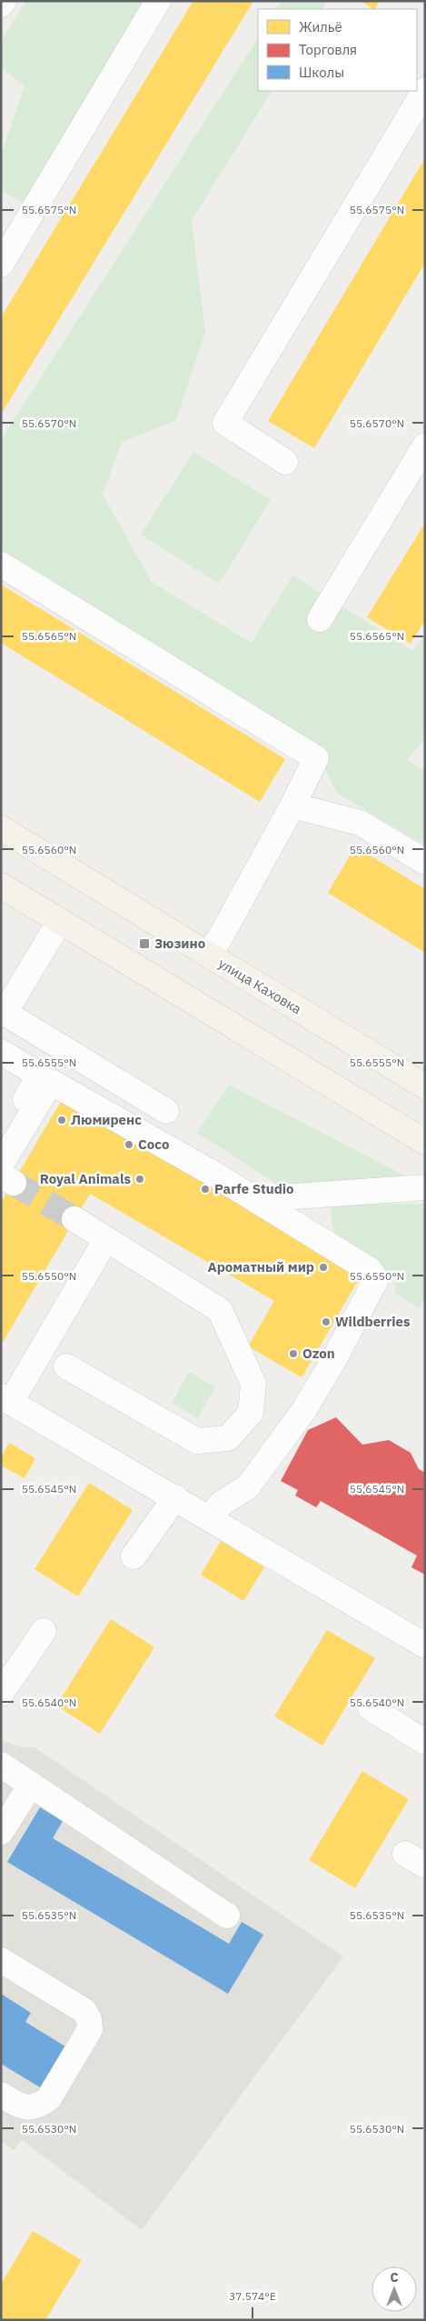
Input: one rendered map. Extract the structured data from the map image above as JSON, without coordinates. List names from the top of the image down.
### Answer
{
  "streets": {
    "main road": ["улица Каховка"]
  },
  "places": {
    "transit": ["Зюзино"],
    "other": [
      "Люмиренс",
      "Coco",
      "Royal Animals",
      "Parfe Studio",
      "Ароматный мир",
      "Wildberries",
      "Ozon"
    ]
  },
  "legend": ["Жильё", "Торговля", "Школы"],
  "north": "top",
  "coordinates": [
    "55.6575°N",
    "55.6570°N",
    "55.6565°N",
    "55.6560°N",
    "55.6555°N",
    "55.6550°N",
    "55.6545°N",
    "55.6540°N",
    "55.6535°N",
    "55.6530°N",
    "37.574°E"
  ]
}
